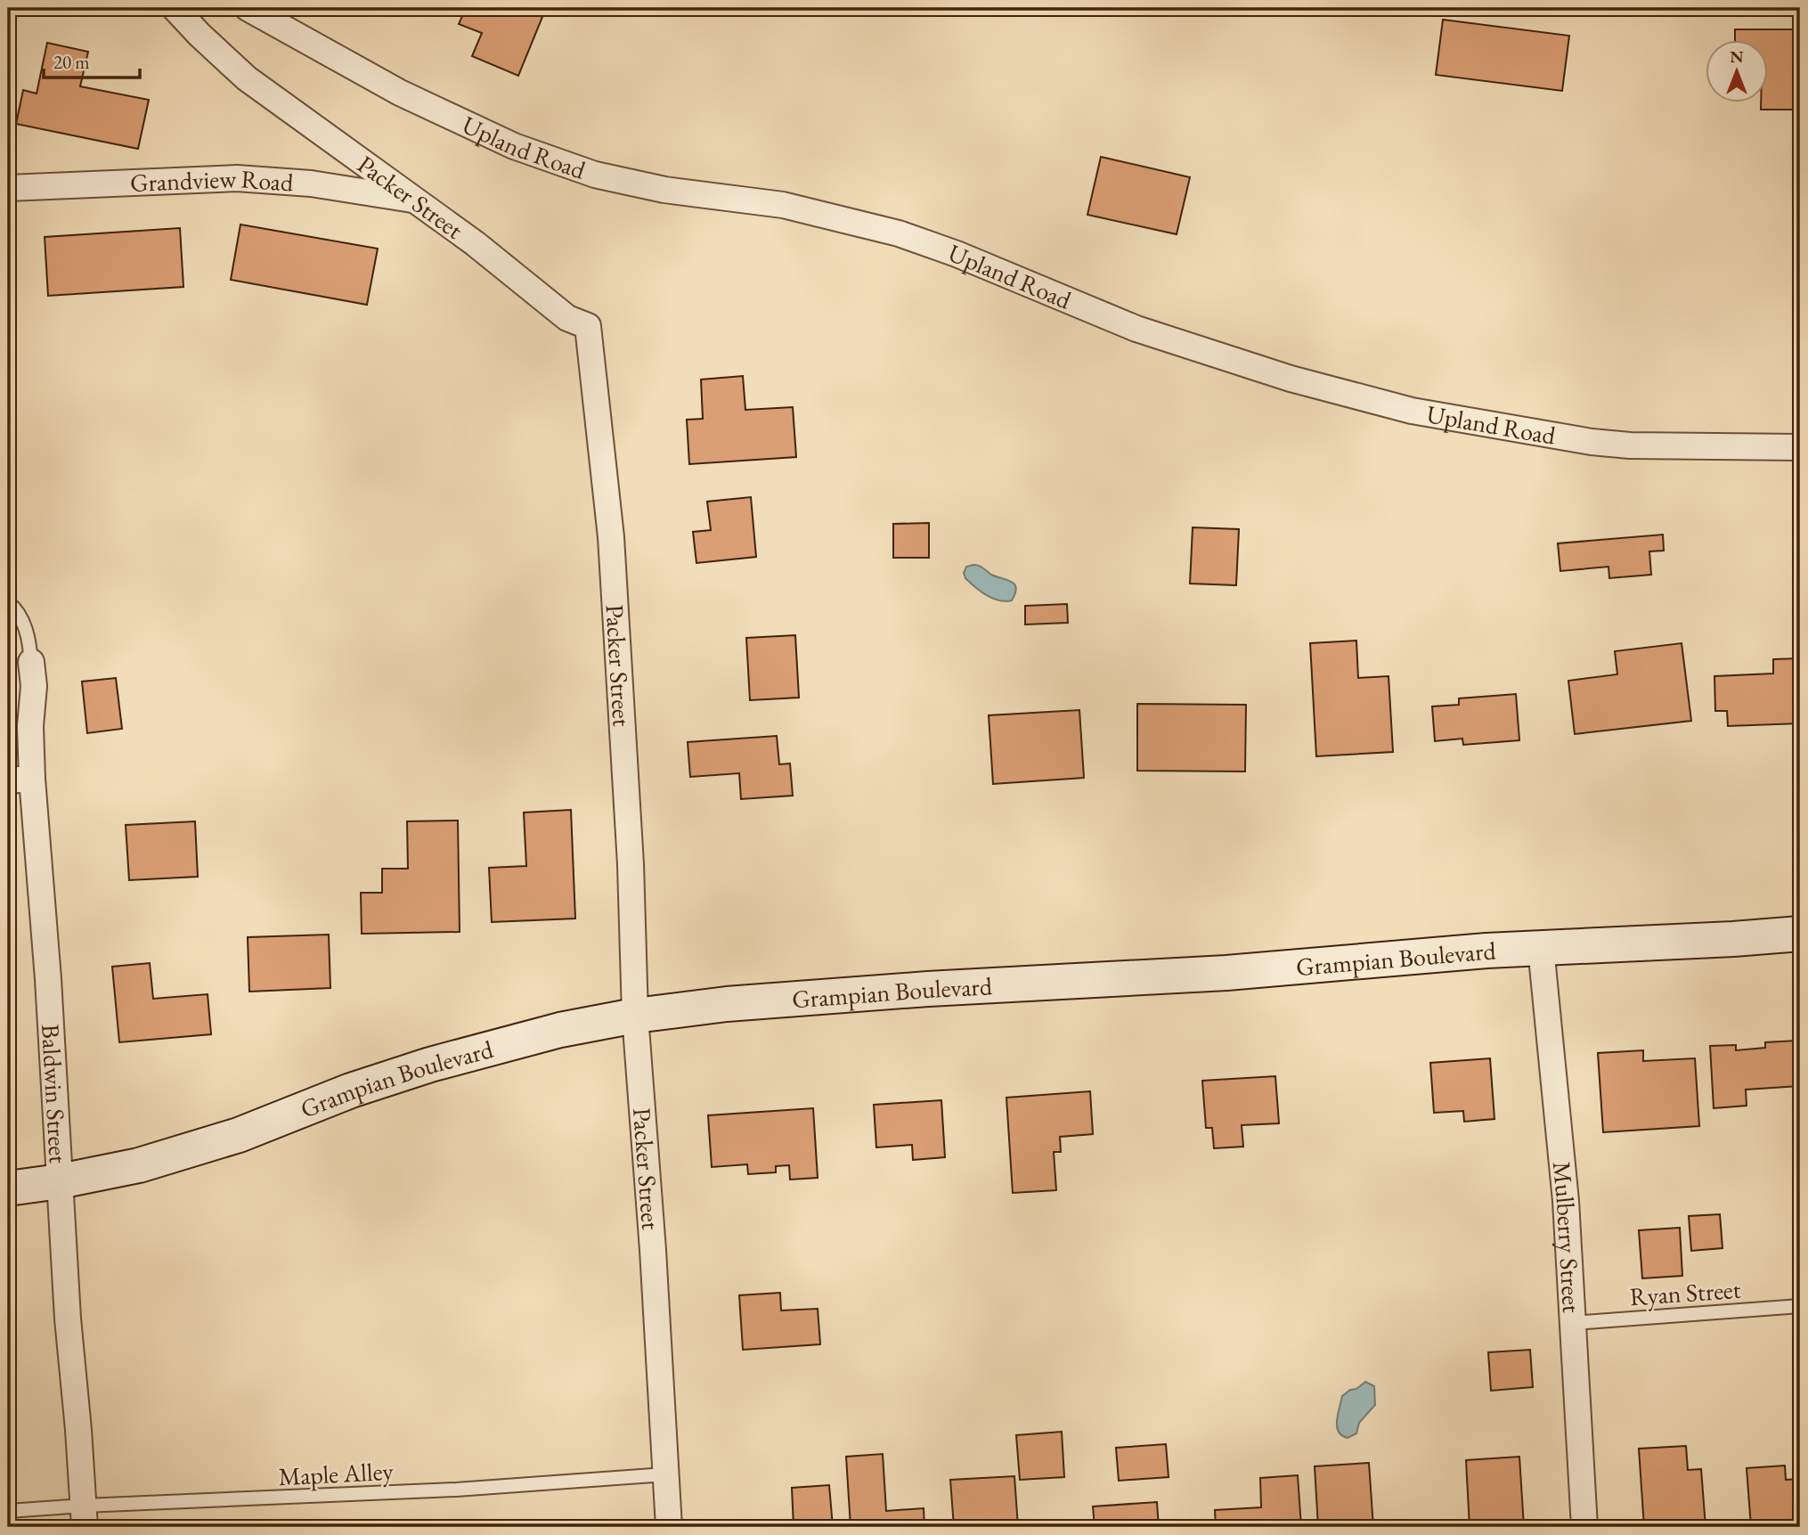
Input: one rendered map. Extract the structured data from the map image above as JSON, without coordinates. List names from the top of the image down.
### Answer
{
  "streets": {
    "street": [
      "Upland Road",
      "Grandview Road",
      "Packer Street",
      "Grampian Boulevard",
      "Baldwin Street",
      "Mulberry Street"
    ],
    "lane": ["Ryan Street", "Maple Alley"]
  },
  "crossings": [
    ["Grandview Road", "Packer Street"],
    ["Packer Street", "Grampian Boulevard"],
    ["Packer Street", "Maple Alley"],
    ["Grampian Boulevard", "Baldwin Street"],
    ["Grampian Boulevard", "Mulberry Street"],
    ["Baldwin Street", "Maple Alley"],
    ["Mulberry Street", "Ryan Street"]
  ],
  "scale_bar": "20 m",
  "north": "top"
}
